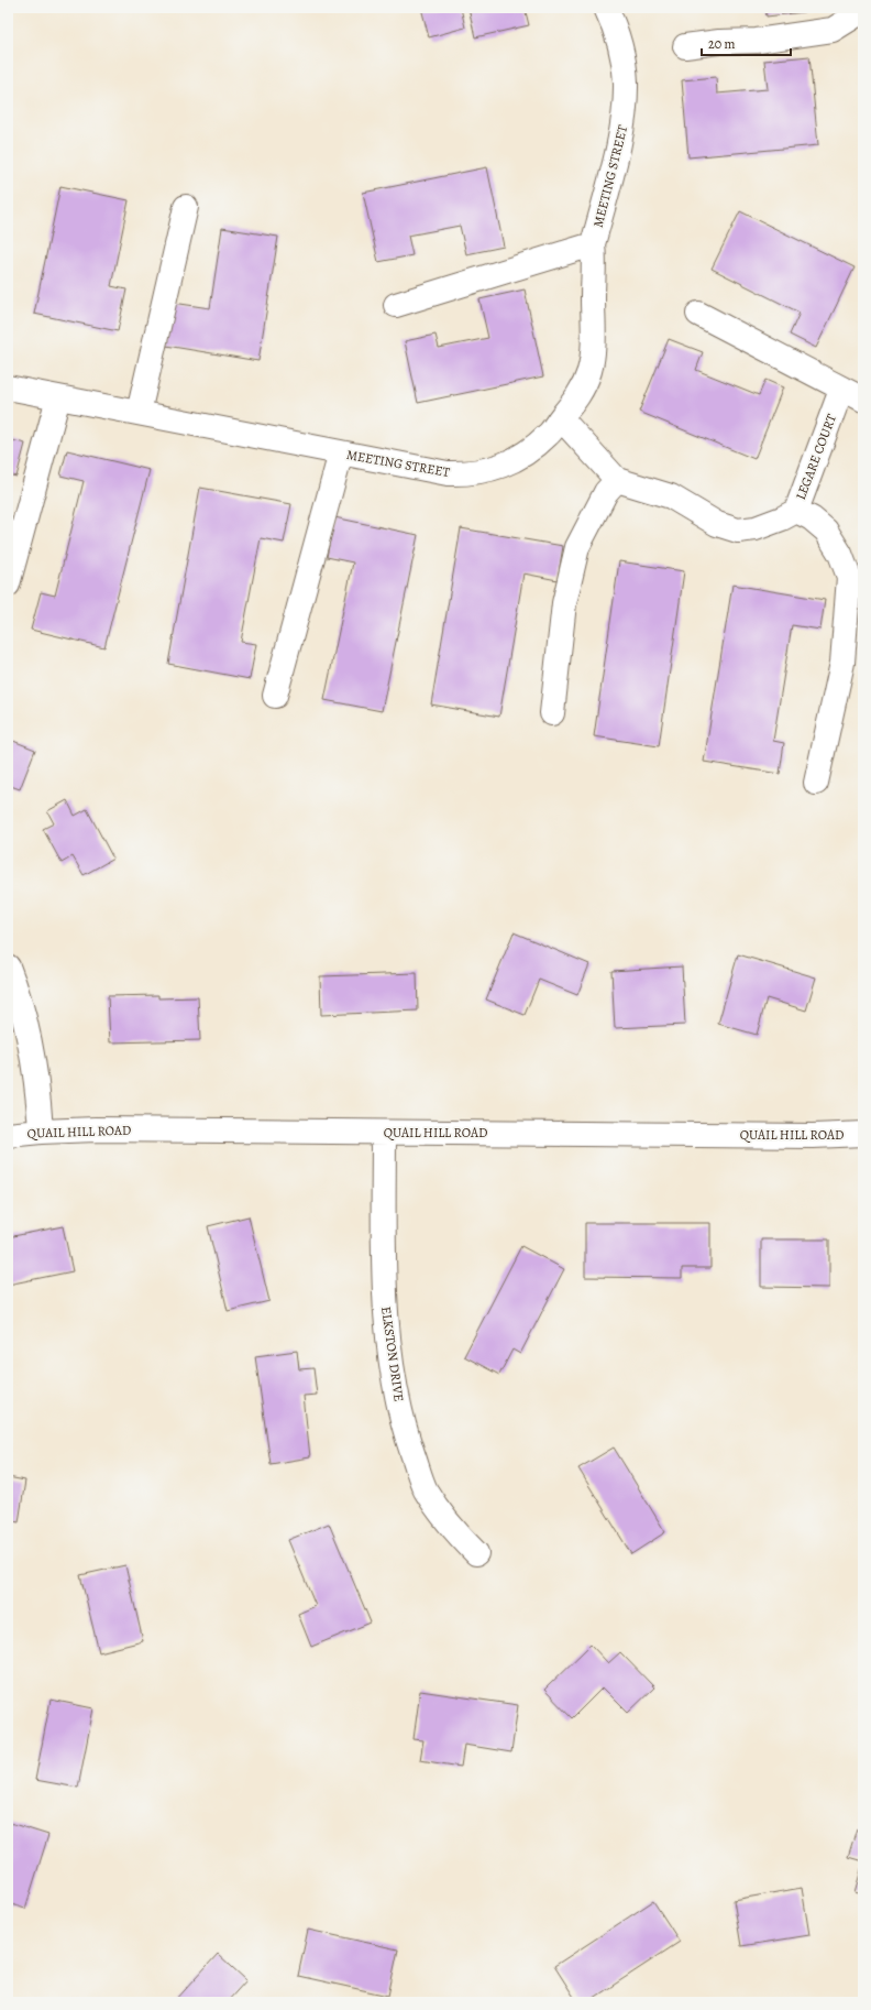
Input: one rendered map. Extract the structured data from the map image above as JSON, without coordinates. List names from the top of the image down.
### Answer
{
  "streets": {
    "street": [
      "MEETING STREET",
      "LEGARE COURT",
      "QUAIL HILL ROAD",
      "ELKSTON DRIVE"
    ]
  },
  "crossings": [
    ["QUAIL HILL ROAD", "ELKSTON DRIVE"]
  ],
  "scale_bar": "20 m"
}
